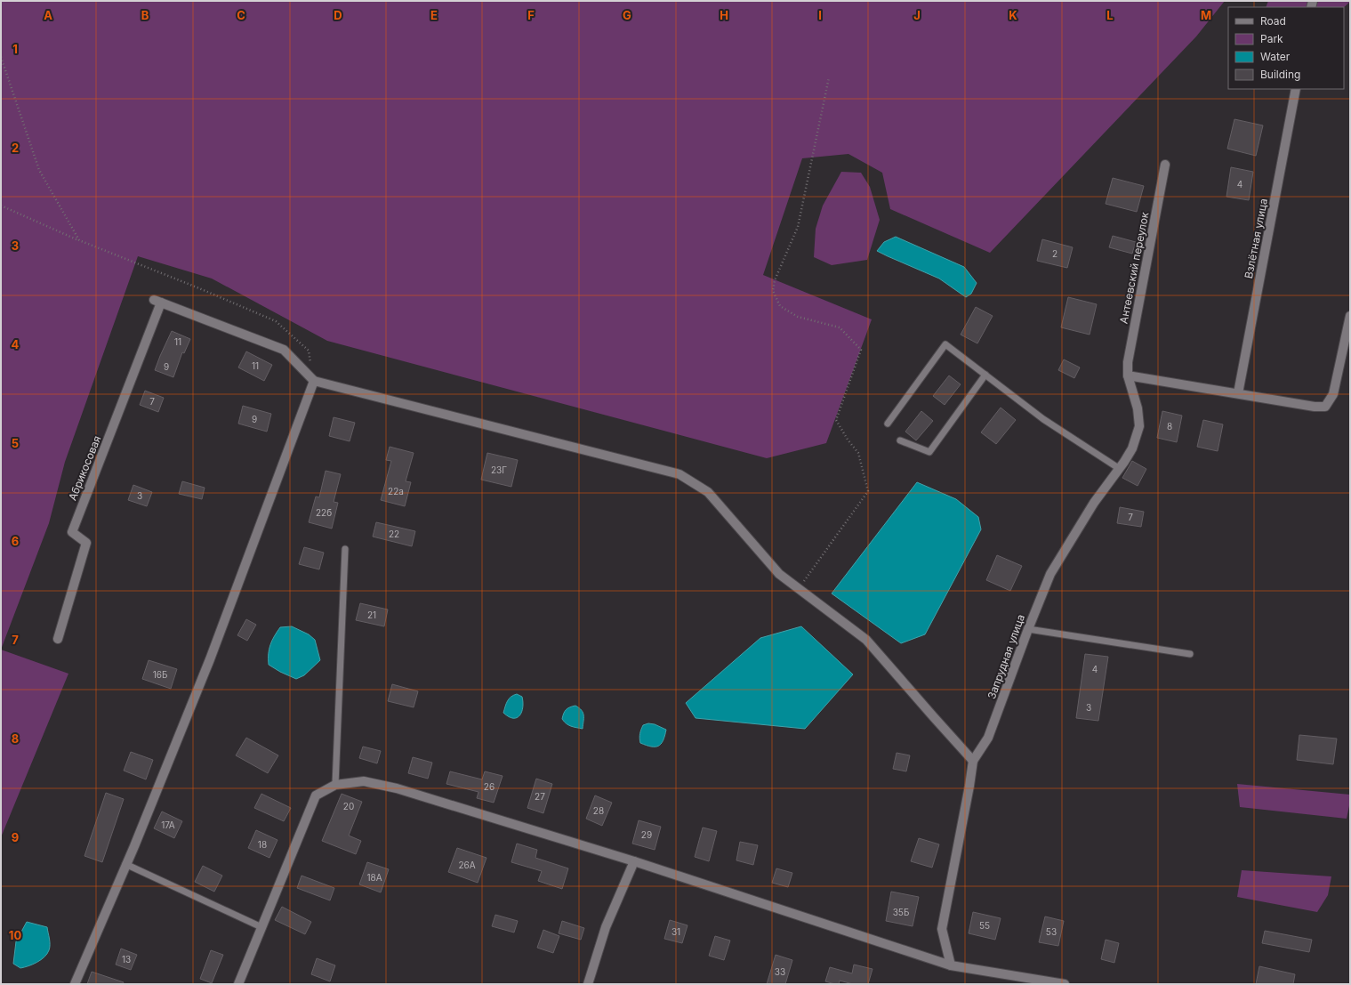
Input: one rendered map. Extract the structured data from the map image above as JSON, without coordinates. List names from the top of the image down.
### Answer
{
  "streets": {
    "street": [
      "Взлётная улица",
      "Антеевский переулок",
      "Абрикосовая",
      "Запрудная улица"
    ]
  },
  "crossings": [
    ["Антеевский переулок", "Запрудная улица"]
  ],
  "house_numbers": [
    "4",
    "2",
    "11",
    "11",
    "9",
    "7",
    "9",
    "8",
    "23Г",
    "22а",
    "3",
    "22б",
    "7",
    "22",
    "21",
    "4",
    "16Б",
    "3",
    "26",
    "27",
    "20",
    "28",
    "17А",
    "29",
    "18",
    "26А",
    "18А",
    "35Б",
    "55",
    "31",
    "53",
    "13",
    "33"
  ],
  "legend": [
    "Road",
    "Park",
    "Water",
    "Building"
  ],
  "grid": {
    "columns": [
      "A",
      "B",
      "C",
      "D",
      "E",
      "F",
      "G",
      "H",
      "I",
      "J",
      "K",
      "L",
      "M"
    ],
    "rows": [
      "1",
      "2",
      "3",
      "4",
      "5",
      "6",
      "7",
      "8",
      "9",
      "10"
    ]
  }
}
